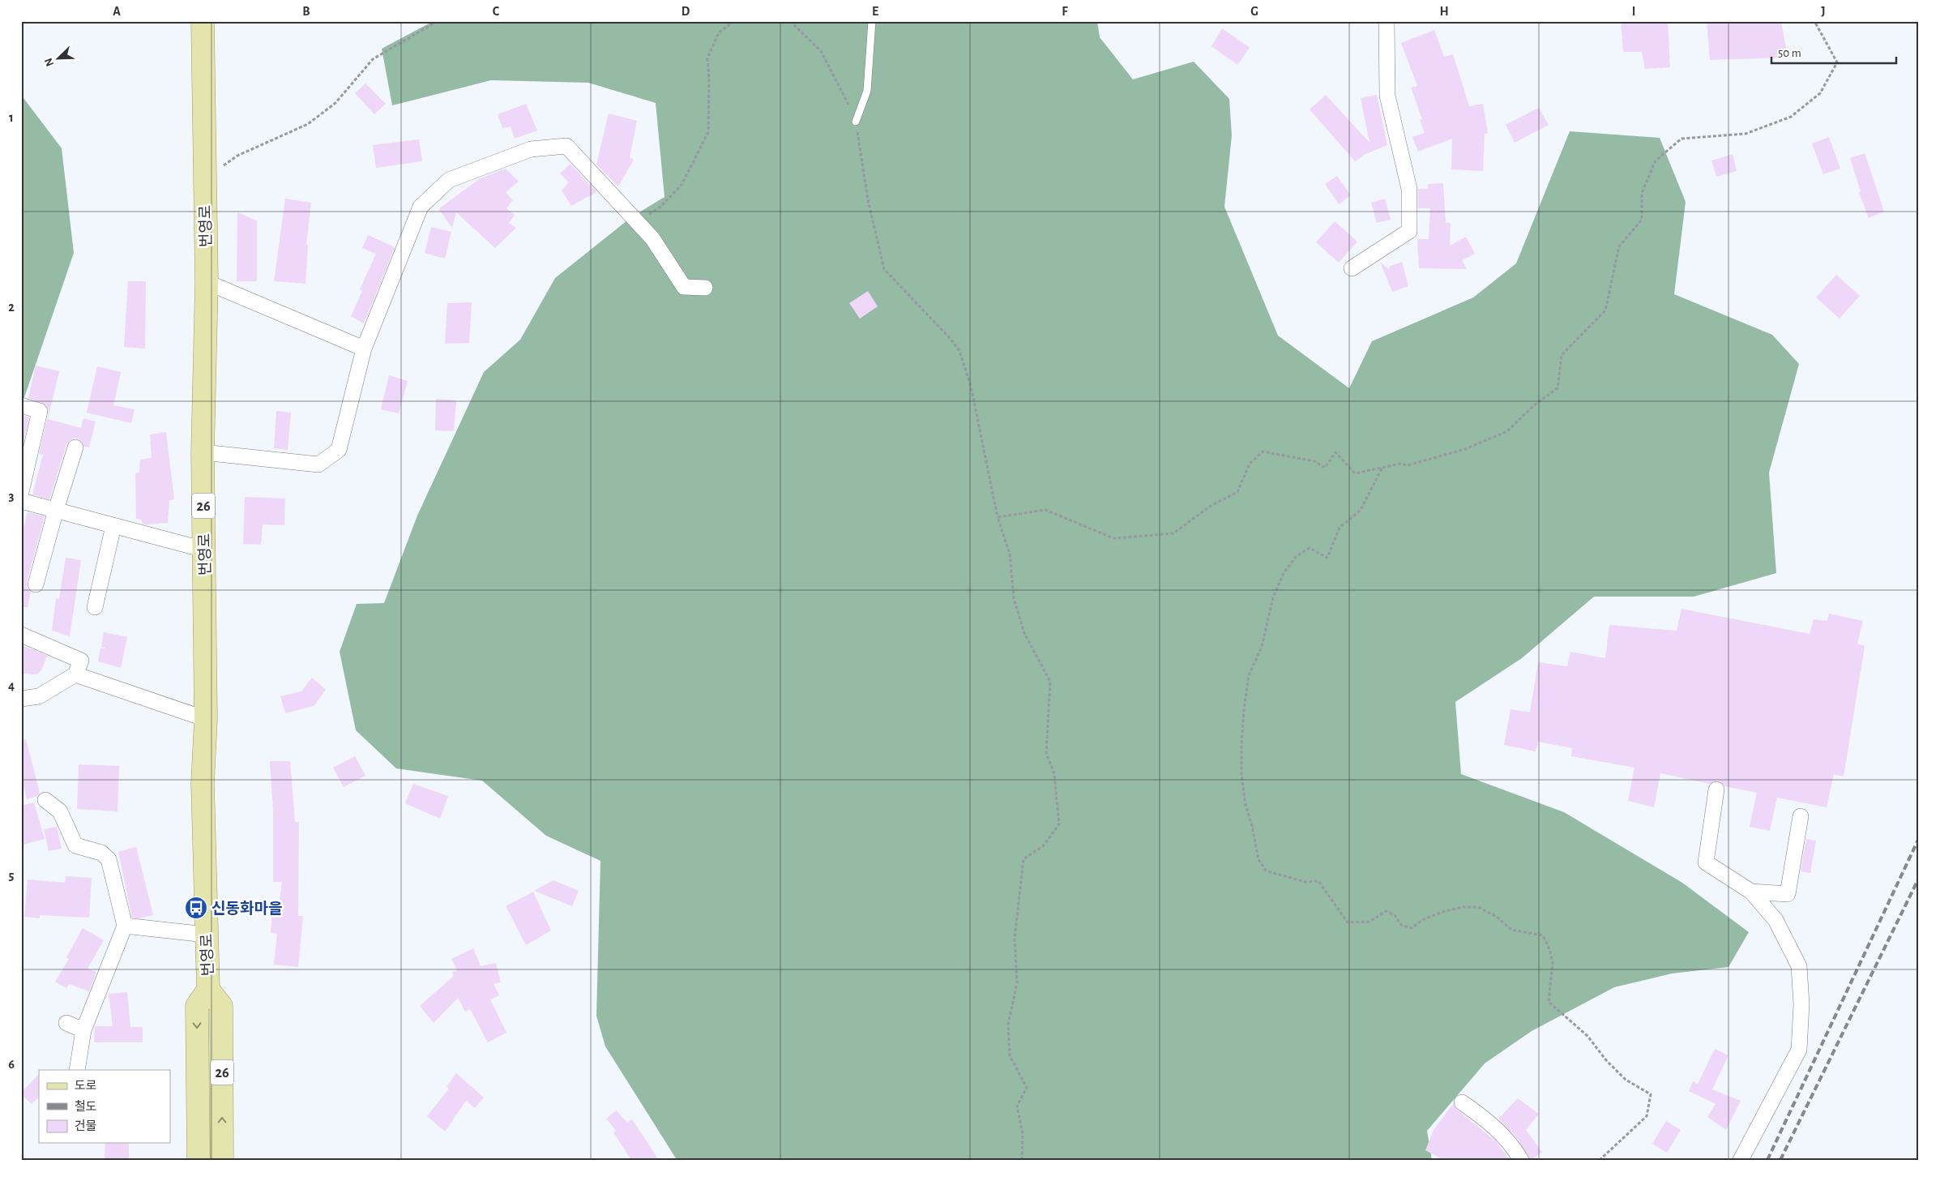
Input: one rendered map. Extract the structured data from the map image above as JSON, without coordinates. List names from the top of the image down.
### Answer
{
  "streets": {
    "main road": ["번영로", "26"]
  },
  "places": {
    "bus stop": ["신동화마을"]
  },
  "legend": ["도로", "철도", "건물"],
  "scale_bar": "50 m",
  "north": "bottom left",
  "grid": {
    "columns": [
      "A",
      "B",
      "C",
      "D",
      "E",
      "F",
      "G",
      "H",
      "I",
      "J"
    ],
    "rows": [
      "1",
      "2",
      "3",
      "4",
      "5",
      "6"
    ]
  }
}
